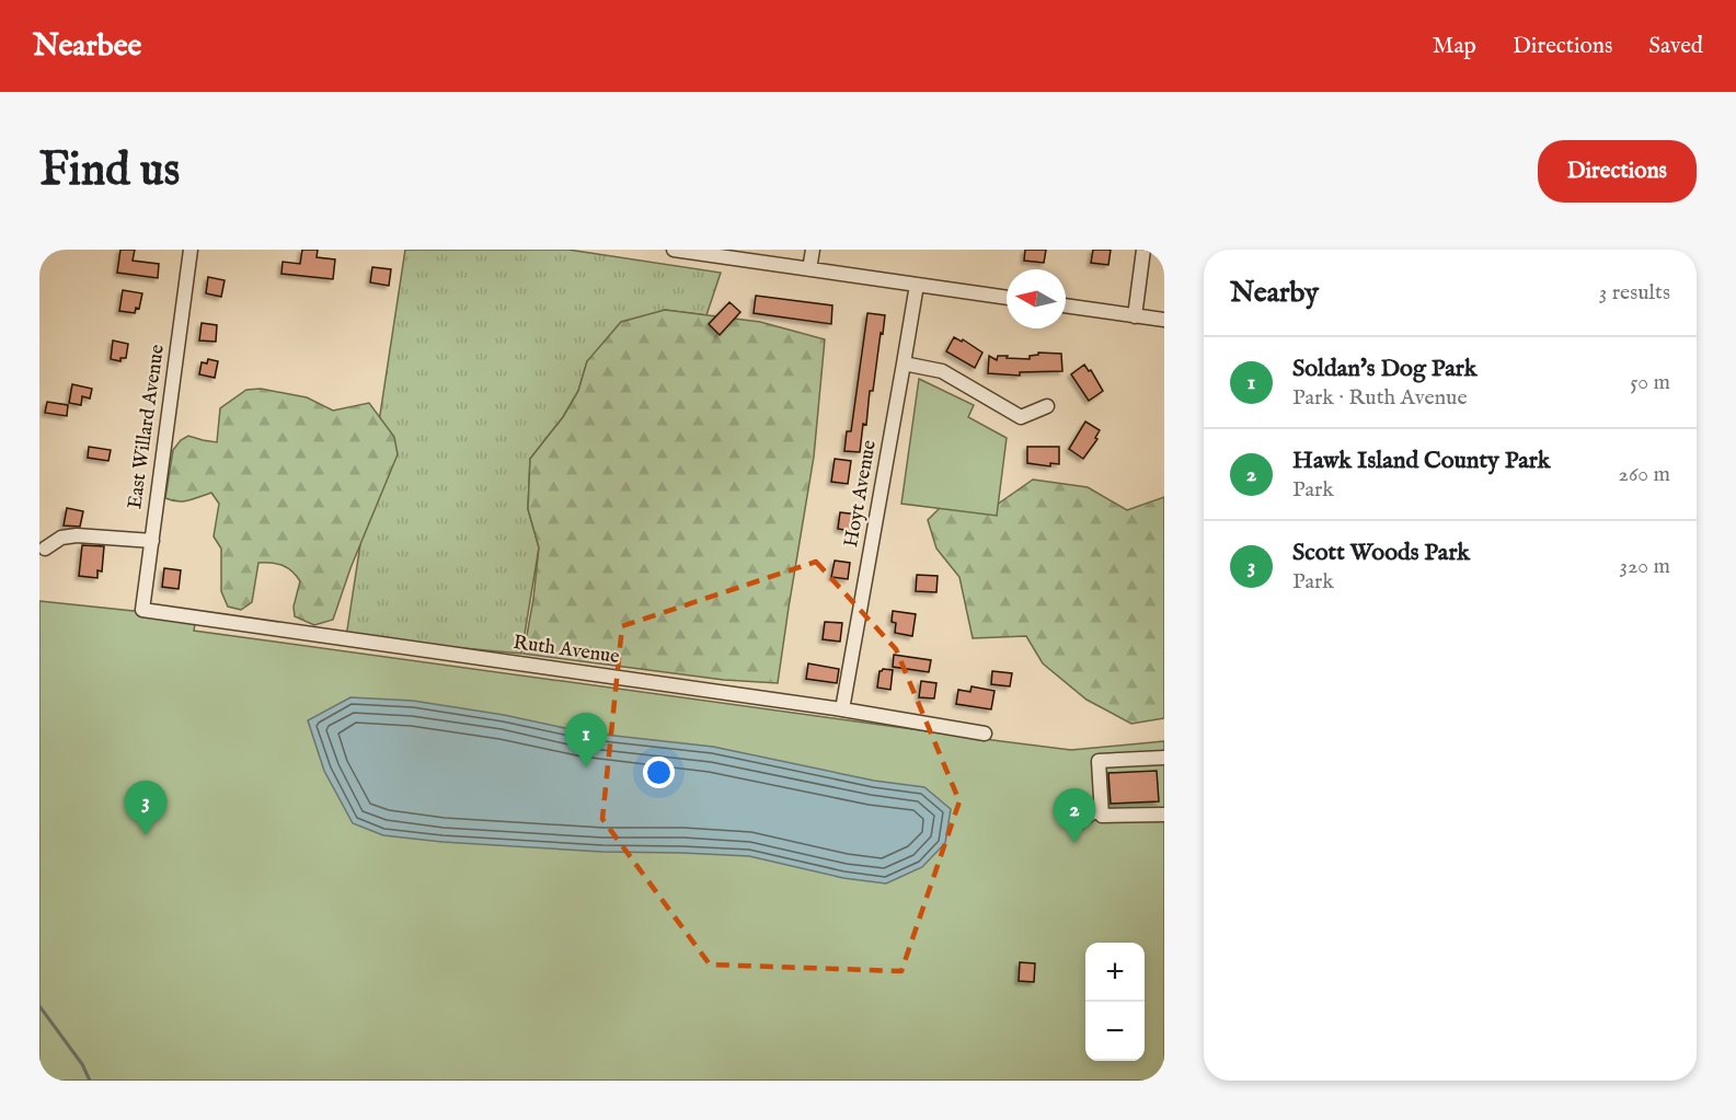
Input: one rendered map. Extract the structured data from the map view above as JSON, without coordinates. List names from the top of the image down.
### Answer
{
  "streets": {
    "street": ["East Willard Avenue", "Hoyt Avenue", "Ruth Avenue"]
  },
  "crossings": [
    ["East Willard Avenue", "Ruth Avenue"],
    ["Hoyt Avenue", "Ruth Avenue"]
  ],
  "north": "left",
  "page": {
    "header": "Nearbee",
    "nav": ["Map", "Directions", "Saved"],
    "buttons": "Directions",
    "title": "Find us",
    "heading": ["Nearby", "3 results"],
    "list": [
      {
        "mark": "1",
        "name": "Soldan's Dog Park",
        "note": "Park · Ruth Avenue",
        "value": "50 m"
      },
      {
        "mark": "2",
        "name": "Hawk Island County Park",
        "note": "Park",
        "value": "260 m"
      },
      {
        "mark": "3",
        "name": "Scott Woods Park",
        "note": "Park",
        "value": "320 m"
      }
    ],
    "pins": ["1", "3", "2"],
    "map_buttons": ["+", "−"]
  }
}
